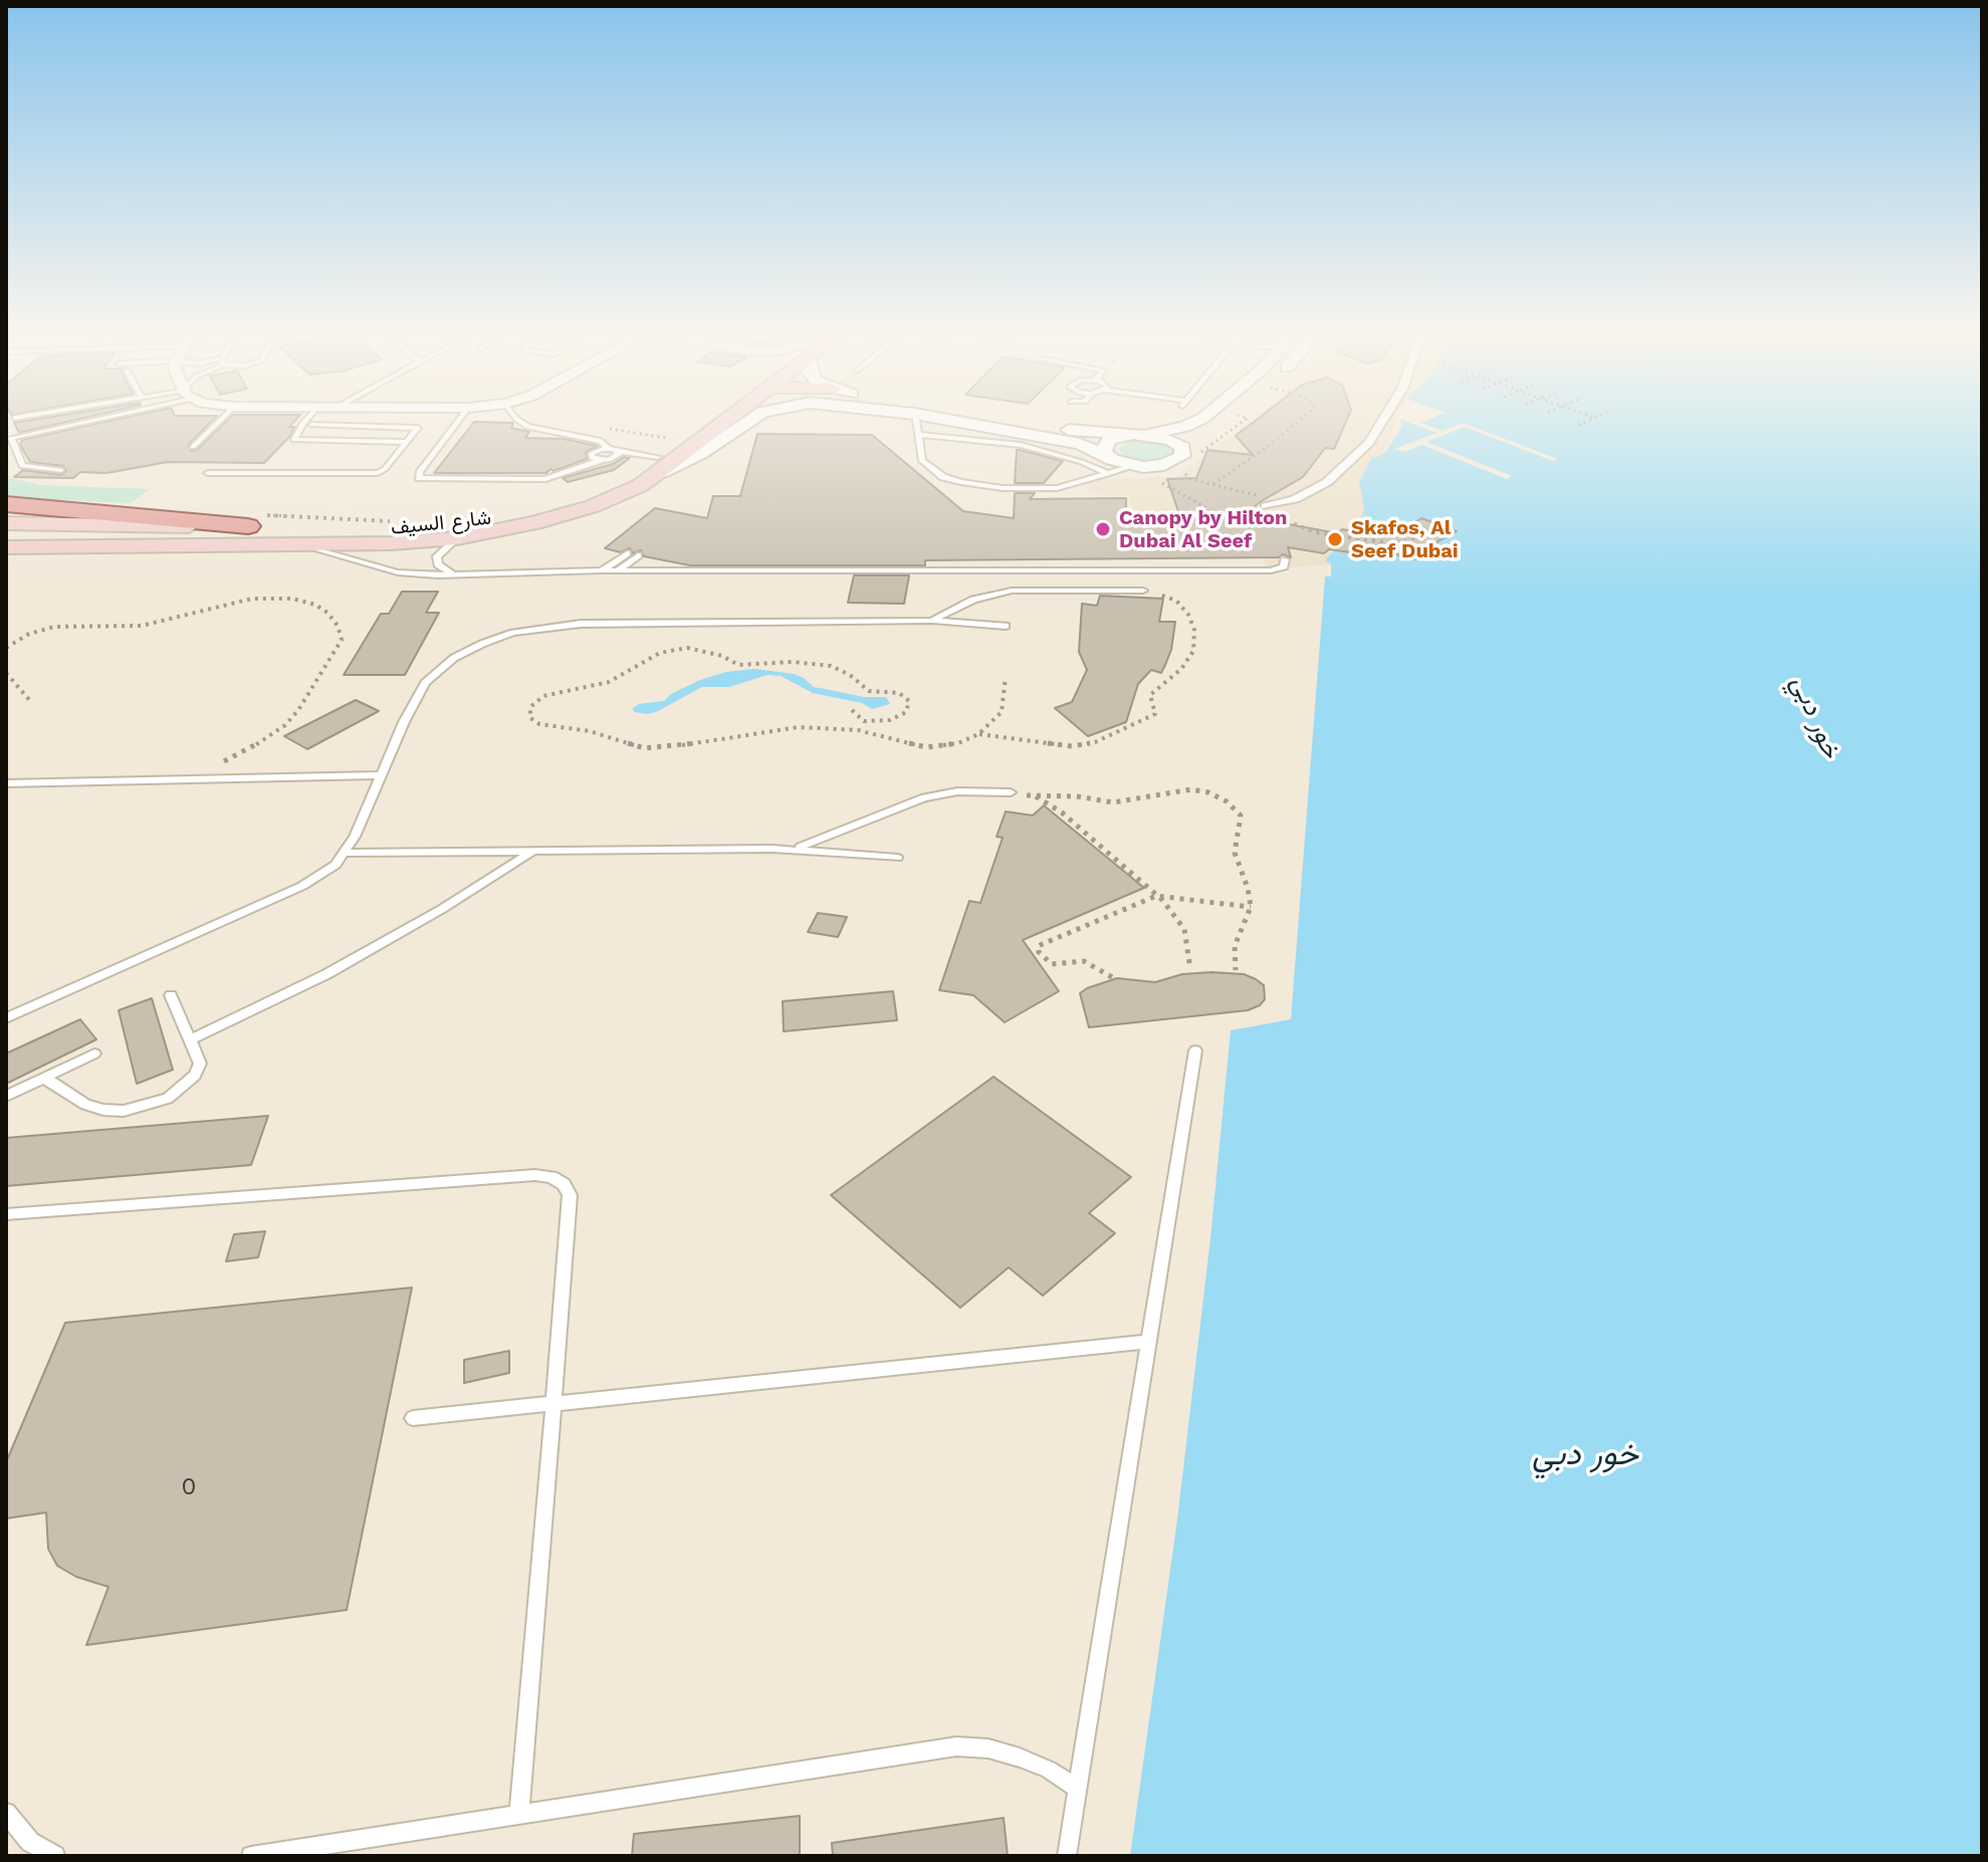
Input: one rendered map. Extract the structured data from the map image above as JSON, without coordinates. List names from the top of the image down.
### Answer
{
  "streets": {
    "main road": ["شارع السيف"]
  },
  "water": ["خور دبي"],
  "places": ["Canopy by Hilton Dubai Al Seef", "Skafos, Al Seef Dubai"],
  "house_numbers": ["0"]
}
